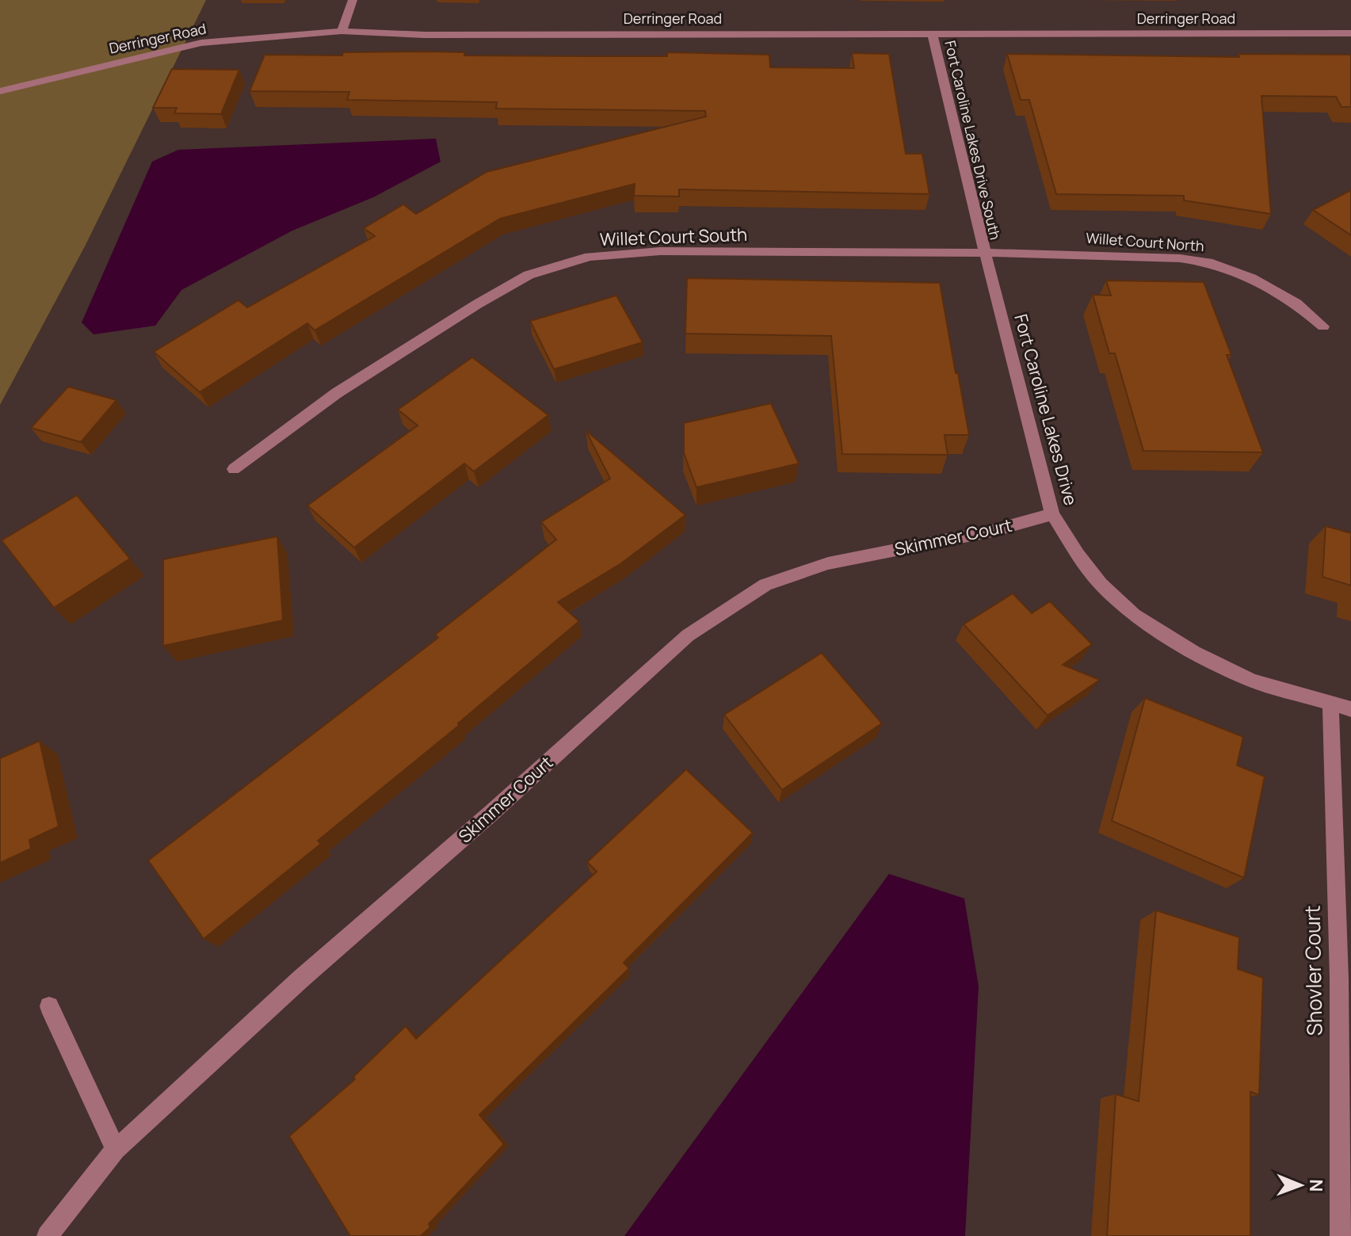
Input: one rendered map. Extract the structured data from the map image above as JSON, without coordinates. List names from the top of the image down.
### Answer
{
  "streets": {
    "street": [
      "Derringer Road",
      "Fort Caroline Lakes Drive South",
      "Willet Court South",
      "Willet Court North",
      "Fort Caroline Lakes Drive",
      "Skimmer Court",
      "Shovler Court"
    ]
  },
  "crossings": [
    ["Derringer Road", "Fort Caroline Lakes Drive South"],
    ["Fort Caroline Lakes Drive South", "Willet Court South"],
    ["Fort Caroline Lakes Drive South", "Willet Court North"],
    ["Fort Caroline Lakes Drive South", "Fort Caroline Lakes Drive"],
    ["Willet Court South", "Willet Court North"],
    ["Willet Court South", "Fort Caroline Lakes Drive"],
    ["Willet Court North", "Fort Caroline Lakes Drive"],
    ["Fort Caroline Lakes Drive", "Skimmer Court"],
    ["Fort Caroline Lakes Drive", "Shovler Court"]
  ],
  "north": "right"
}
